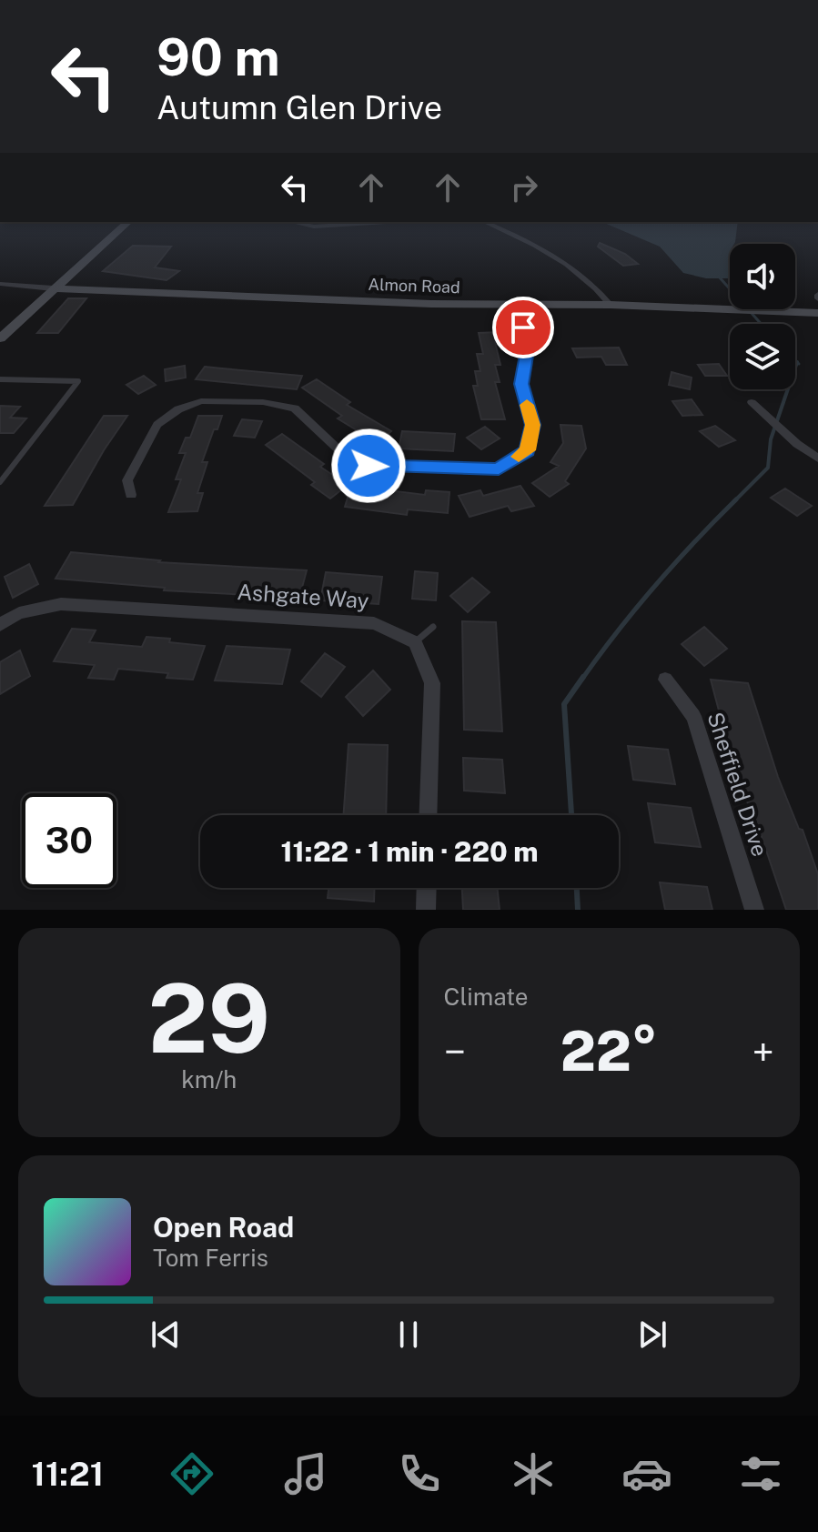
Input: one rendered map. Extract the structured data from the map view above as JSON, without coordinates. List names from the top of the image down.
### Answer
{
  "streets": {
    "street": ["Almon Road", "Ashgate Way", "Sheffield Drive"]
  },
  "page": {
    "turn": ["90 m", "Autumn Glen Drive"],
    "limit": "30",
    "trip": "11:22 · 1 min · 220 m",
    "tile": [
      ["29", "km/h"],
      "Climate"
    ],
    "heat": ["−", "22°", "+"],
    "song": ["Open Road", "Tom Ferris"],
    "tabs": "11:21"
  }
}
